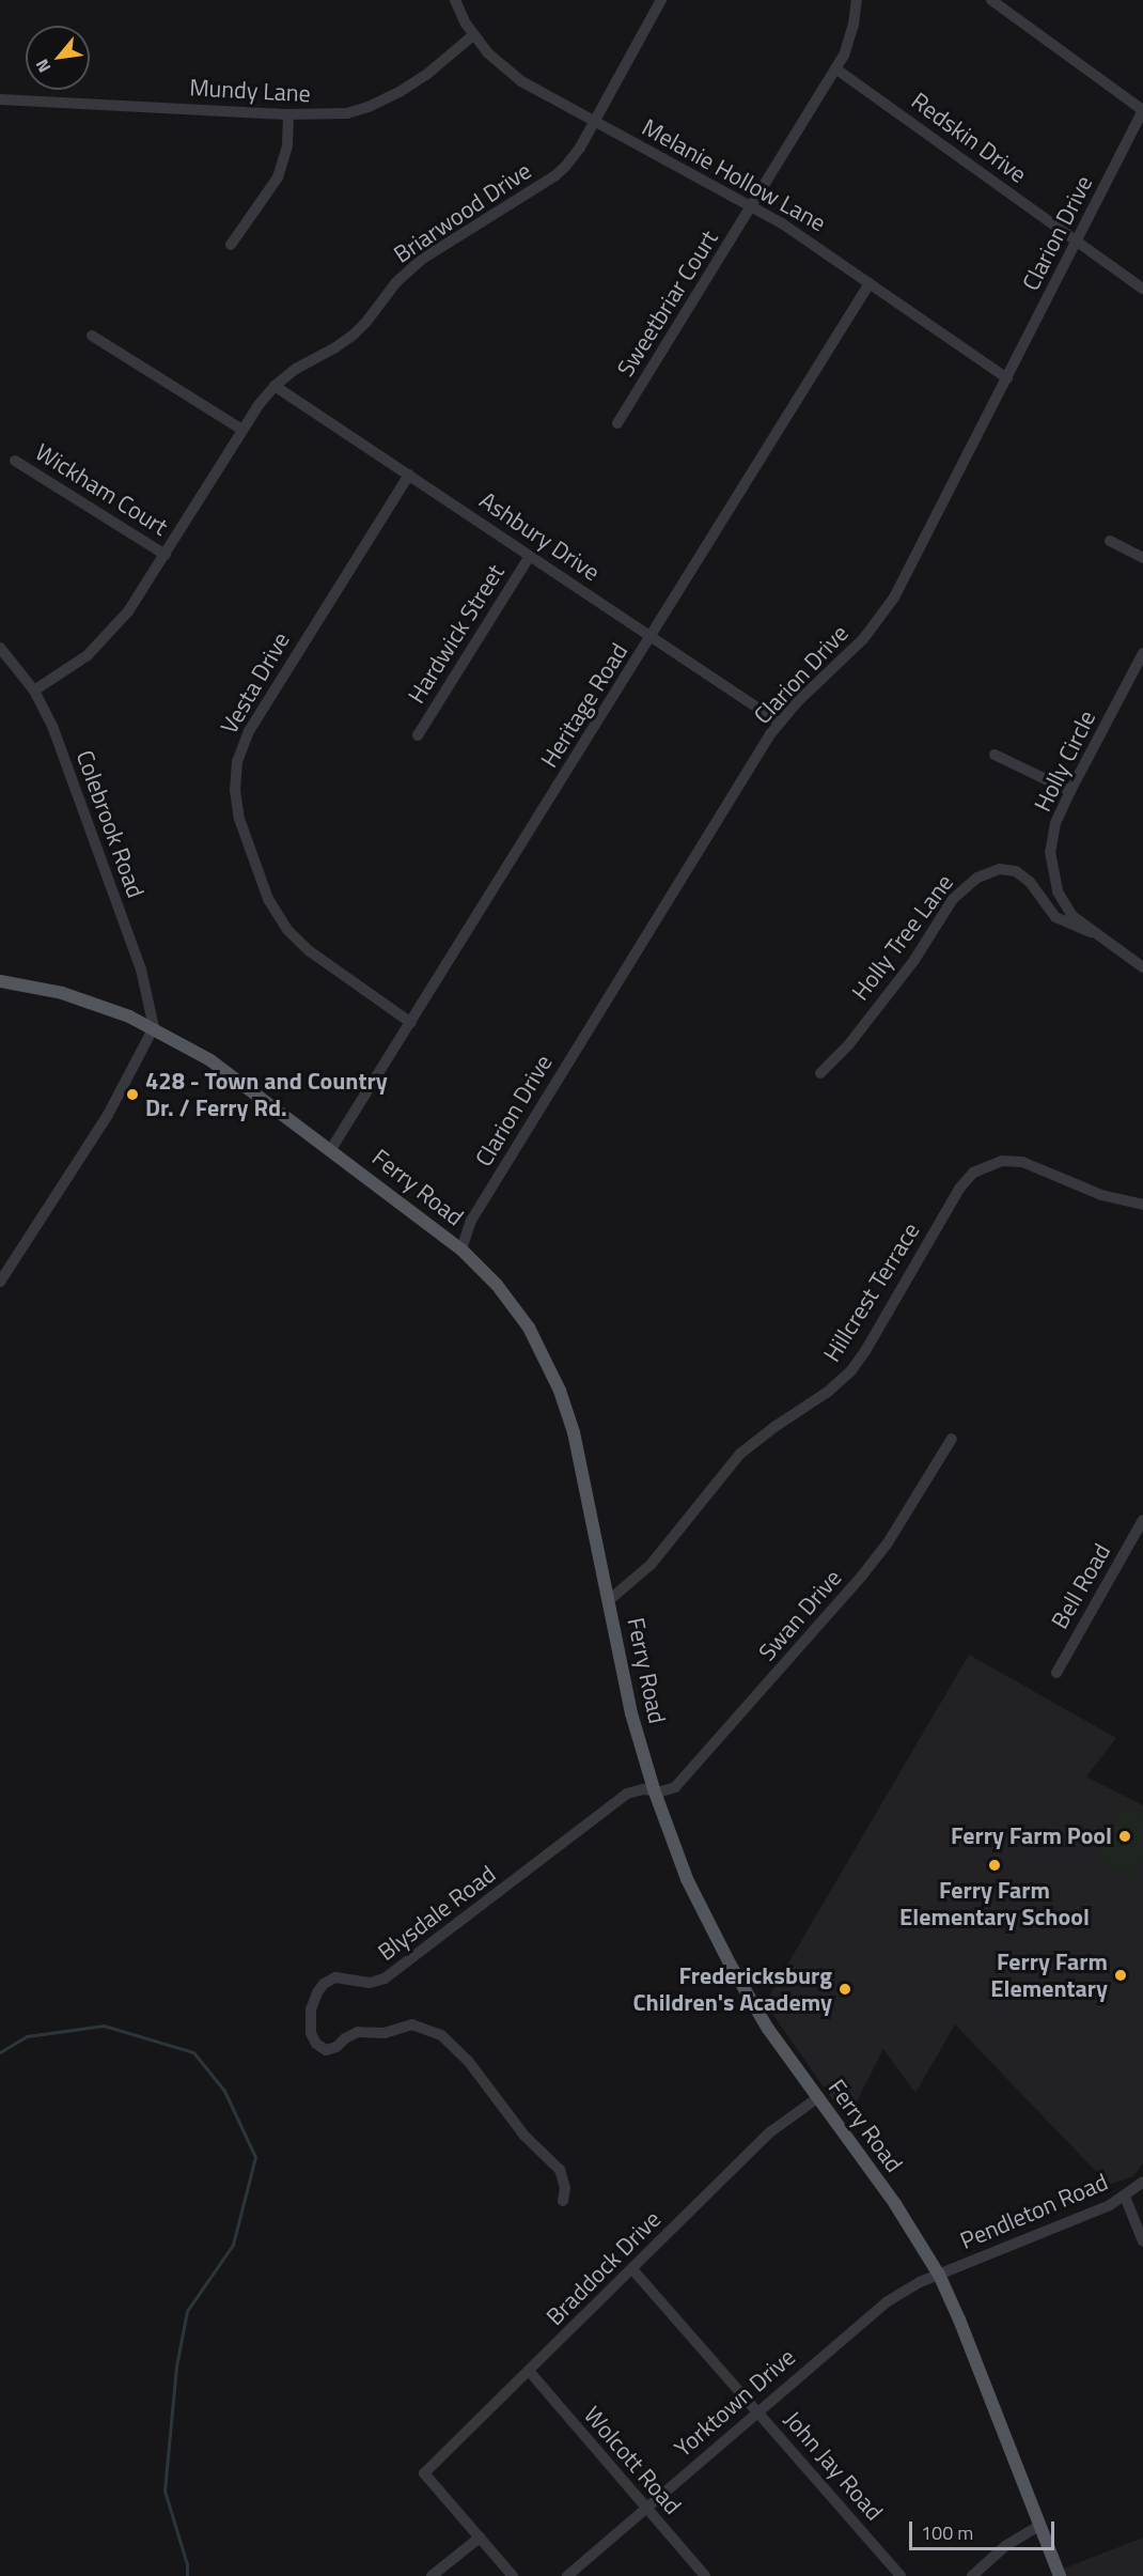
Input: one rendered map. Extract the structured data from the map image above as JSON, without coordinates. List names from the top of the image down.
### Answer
{
  "streets": {
    "main road": ["Ferry Road"],
    "street": [
      "Mundy Lane",
      "Redskin Drive",
      "Melanie Hollow Lane",
      "Briarwood Drive",
      "Clarion Drive",
      "Sweetbriar Court",
      "Wickham Court",
      "Ashbury Drive",
      "Hardwick Street",
      "Vesta Drive",
      "Heritage Road",
      "Holly Circle",
      "Colebrook Road",
      "Holly Tree Lane",
      "Hillcrest Terrace",
      "Bell Road",
      "Swan Drive",
      "Blysdale Road",
      "Pendleton Road",
      "Braddock Drive",
      "Yorktown Drive",
      "Wolcott Road",
      "John Jay Road"
    ]
  },
  "crossings": [
    ["Mundy Lane", "Melanie Hollow Lane"],
    ["Redskin Drive", "Clarion Drive"],
    ["Redskin Drive", "Sweetbriar Court"],
    ["Melanie Hollow Lane", "Briarwood Drive"],
    ["Melanie Hollow Lane", "Clarion Drive"],
    ["Melanie Hollow Lane", "Sweetbriar Court"],
    ["Melanie Hollow Lane", "Heritage Road"],
    ["Briarwood Drive", "Wickham Court"],
    ["Briarwood Drive", "Ashbury Drive"],
    ["Briarwood Drive", "Colebrook Road"],
    ["Clarion Drive", "Ashbury Drive"],
    ["Clarion Drive", "Ferry Road"],
    ["Ashbury Drive", "Hardwick Street"],
    ["Ashbury Drive", "Vesta Drive"],
    ["Ashbury Drive", "Heritage Road"],
    ["Vesta Drive", "Heritage Road"],
    ["Heritage Road", "Ferry Road"],
    ["Holly Circle", "Holly Tree Lane"],
    ["Colebrook Road", "Ferry Road"],
    ["Ferry Road", "Hillcrest Terrace"],
    ["Ferry Road", "Swan Drive"],
    ["Ferry Road", "Blysdale Road"],
    ["Ferry Road", "Pendleton Road"],
    ["Ferry Road", "Braddock Drive"],
    ["Ferry Road", "Yorktown Drive"],
    ["Swan Drive", "Blysdale Road"],
    ["Pendleton Road", "Yorktown Drive"],
    ["Braddock Drive", "Wolcott Road"],
    ["Braddock Drive", "John Jay Road"],
    ["Yorktown Drive", "Wolcott Road"],
    ["Yorktown Drive", "John Jay Road"]
  ],
  "places": [
    "428 - Town and Country Dr. / Ferry Rd.",
    "Ferry Farm Pool",
    "Ferry Farm Elementary School",
    "Ferry Farm Elementary",
    "Fredericksburg Children's Academy"
  ],
  "scale_bar": "100 m",
  "north": "bottom left"
}
